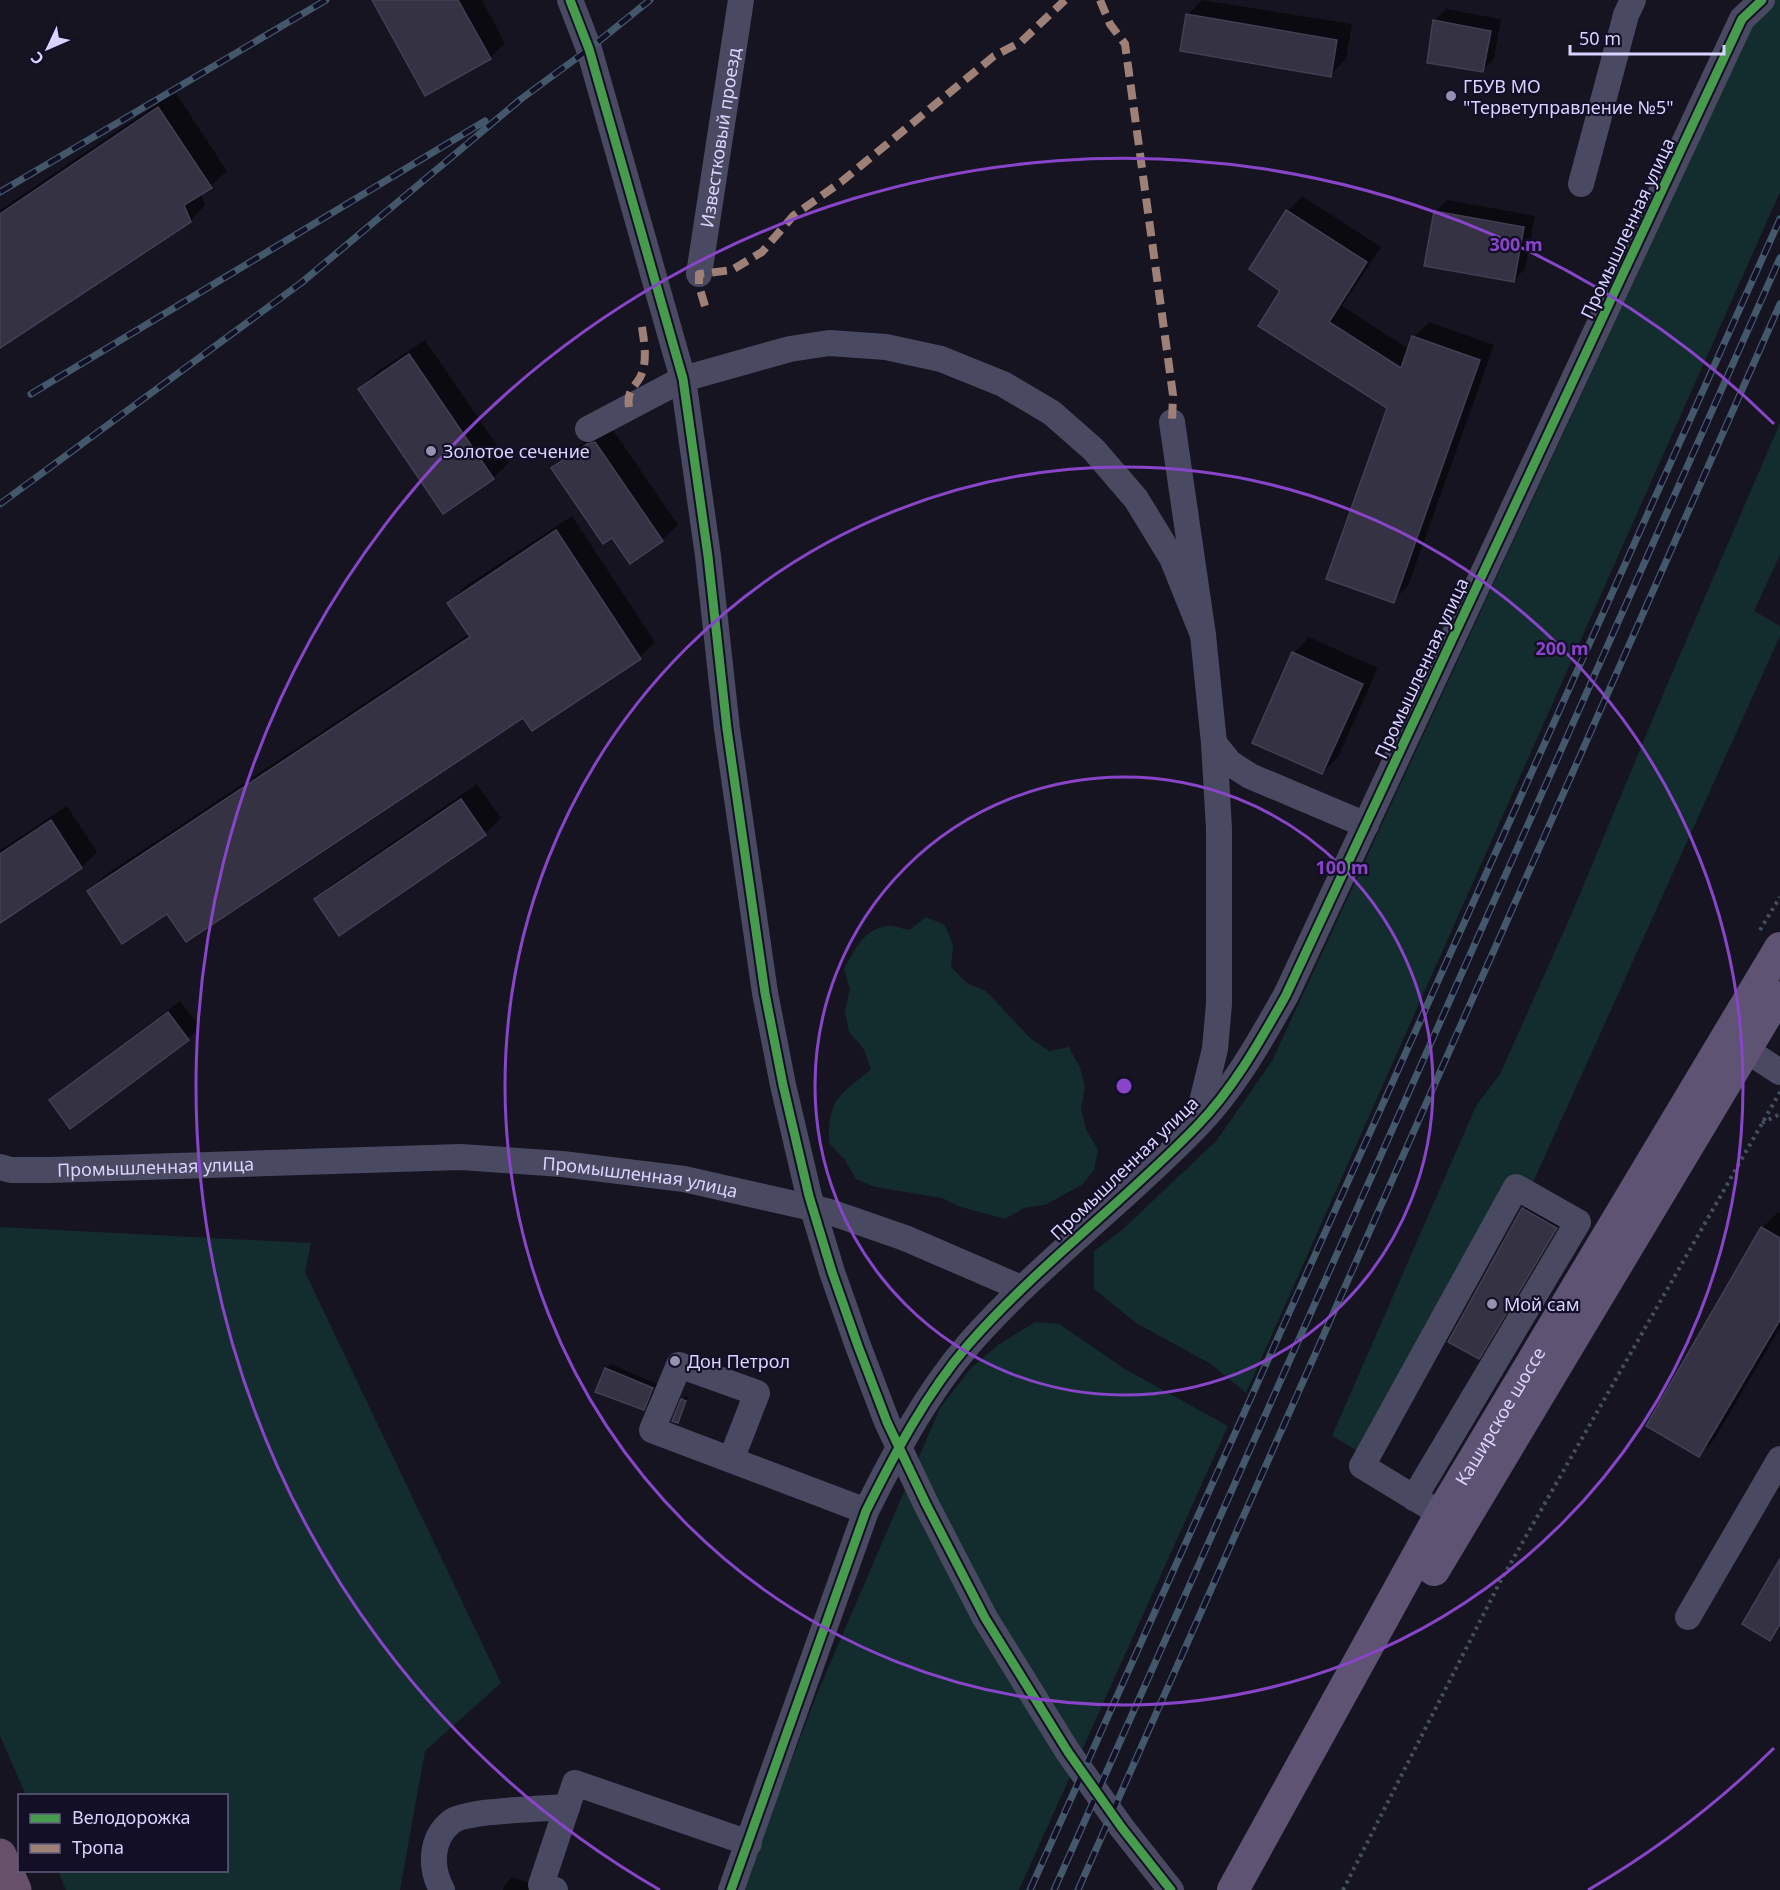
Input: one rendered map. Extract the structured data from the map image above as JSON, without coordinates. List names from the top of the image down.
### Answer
{
  "streets": {
    "main road": ["Каширское шоссе"],
    "street": ["Известковый проезд", "Промышленная улица"]
  },
  "places": [
    "ГБУВ МО \"Терветуправление №5\"",
    "Золотое сечение",
    "Мой сам",
    "Дон Петрол"
  ],
  "legend": ["Велодорожка", "Тропа"],
  "scale_bar": "50 m",
  "north": "bottom left",
  "rings": ["300 m", "200 m", "100 m"]
}
